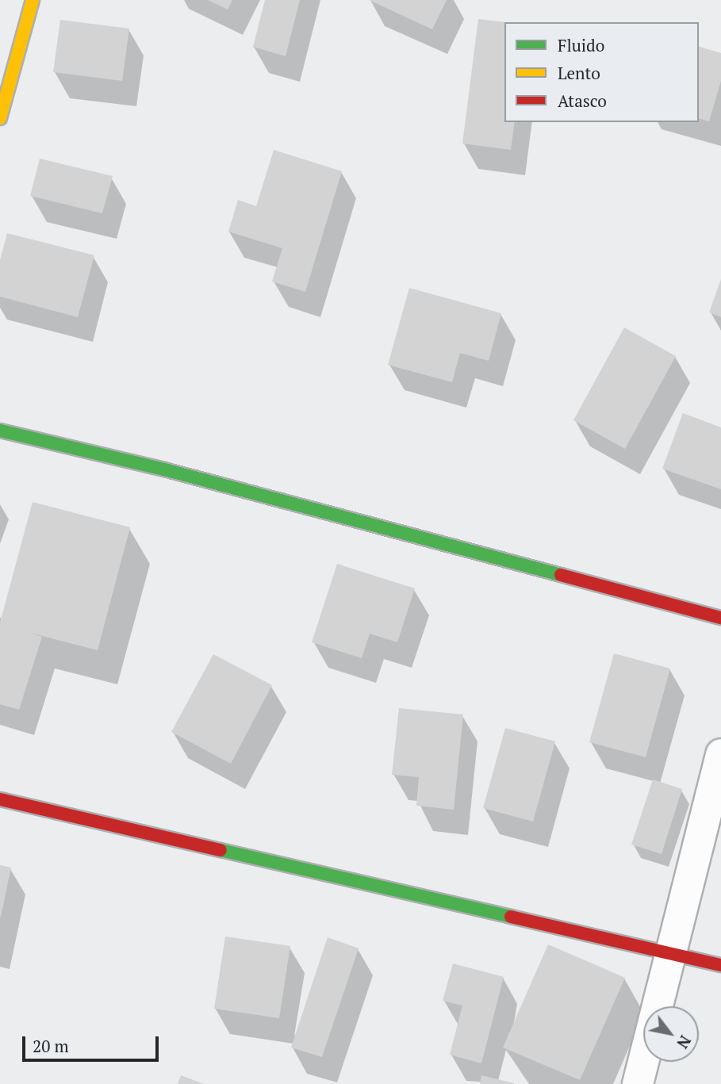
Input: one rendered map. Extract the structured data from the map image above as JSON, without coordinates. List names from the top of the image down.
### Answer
{
  "legend": ["Fluido", "Lento", "Atasco"],
  "scale_bar": "20 m",
  "north": "bottom right"
}
